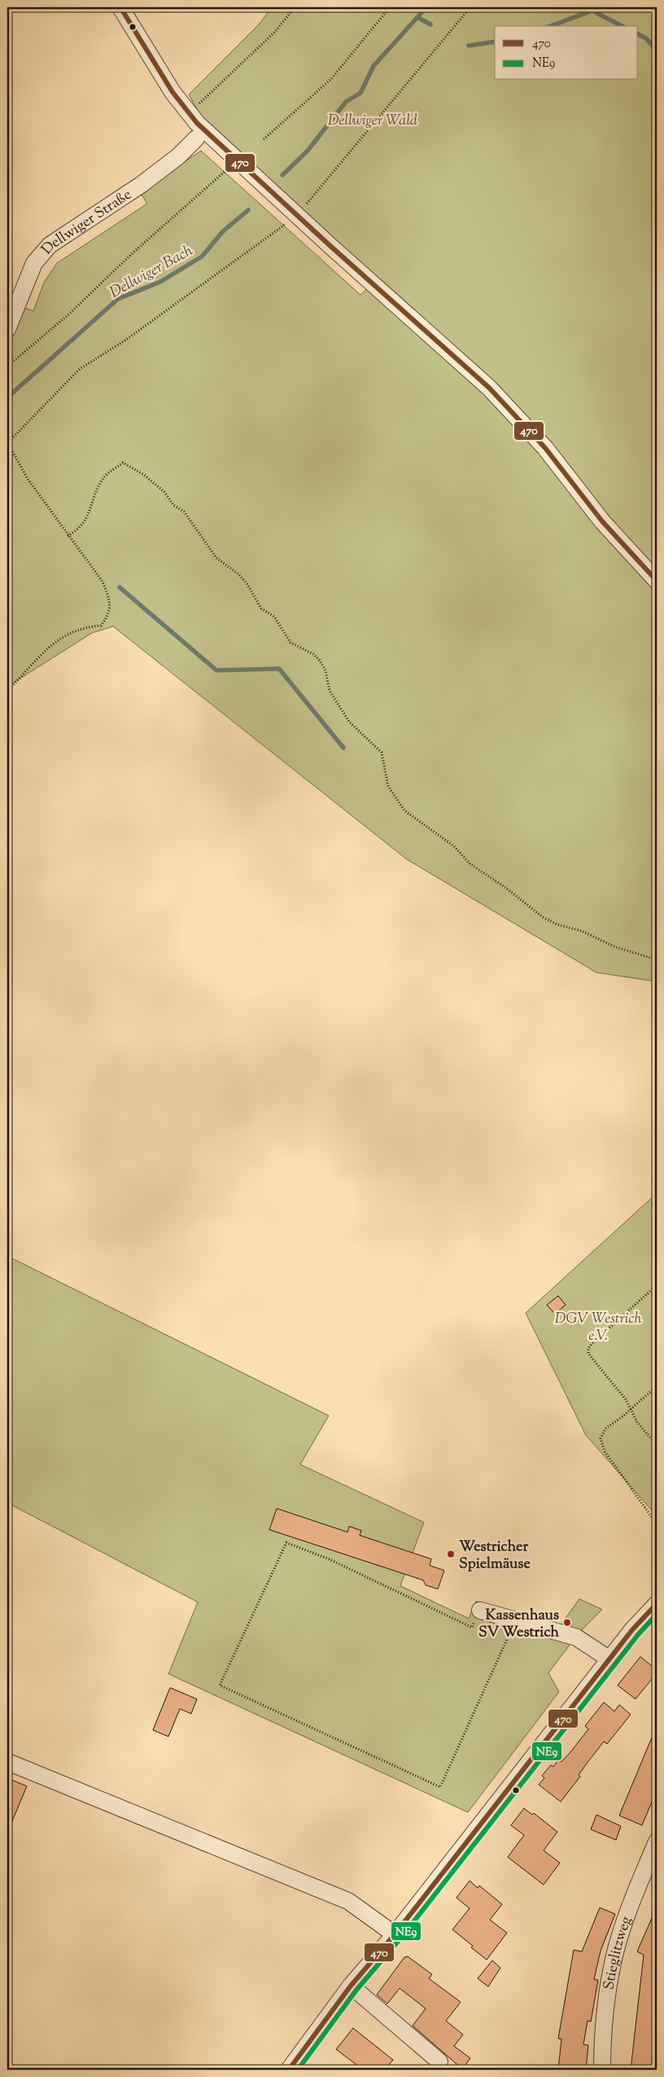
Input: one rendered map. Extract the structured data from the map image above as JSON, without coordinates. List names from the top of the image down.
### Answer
{
  "streets": {
    "street": ["Dellwiger Straße", "Stieglitzweg"]
  },
  "water": ["Dellwiger Bach"],
  "parks": ["Dellwiger Wald", "DGV Westrich e.V."],
  "places": ["Westricher Spielmäuse", "Kassenhaus SV Westrich"],
  "lines": ["transit line 470", "transit line NE9"],
  "legend": ["470", "NE9"]
}
